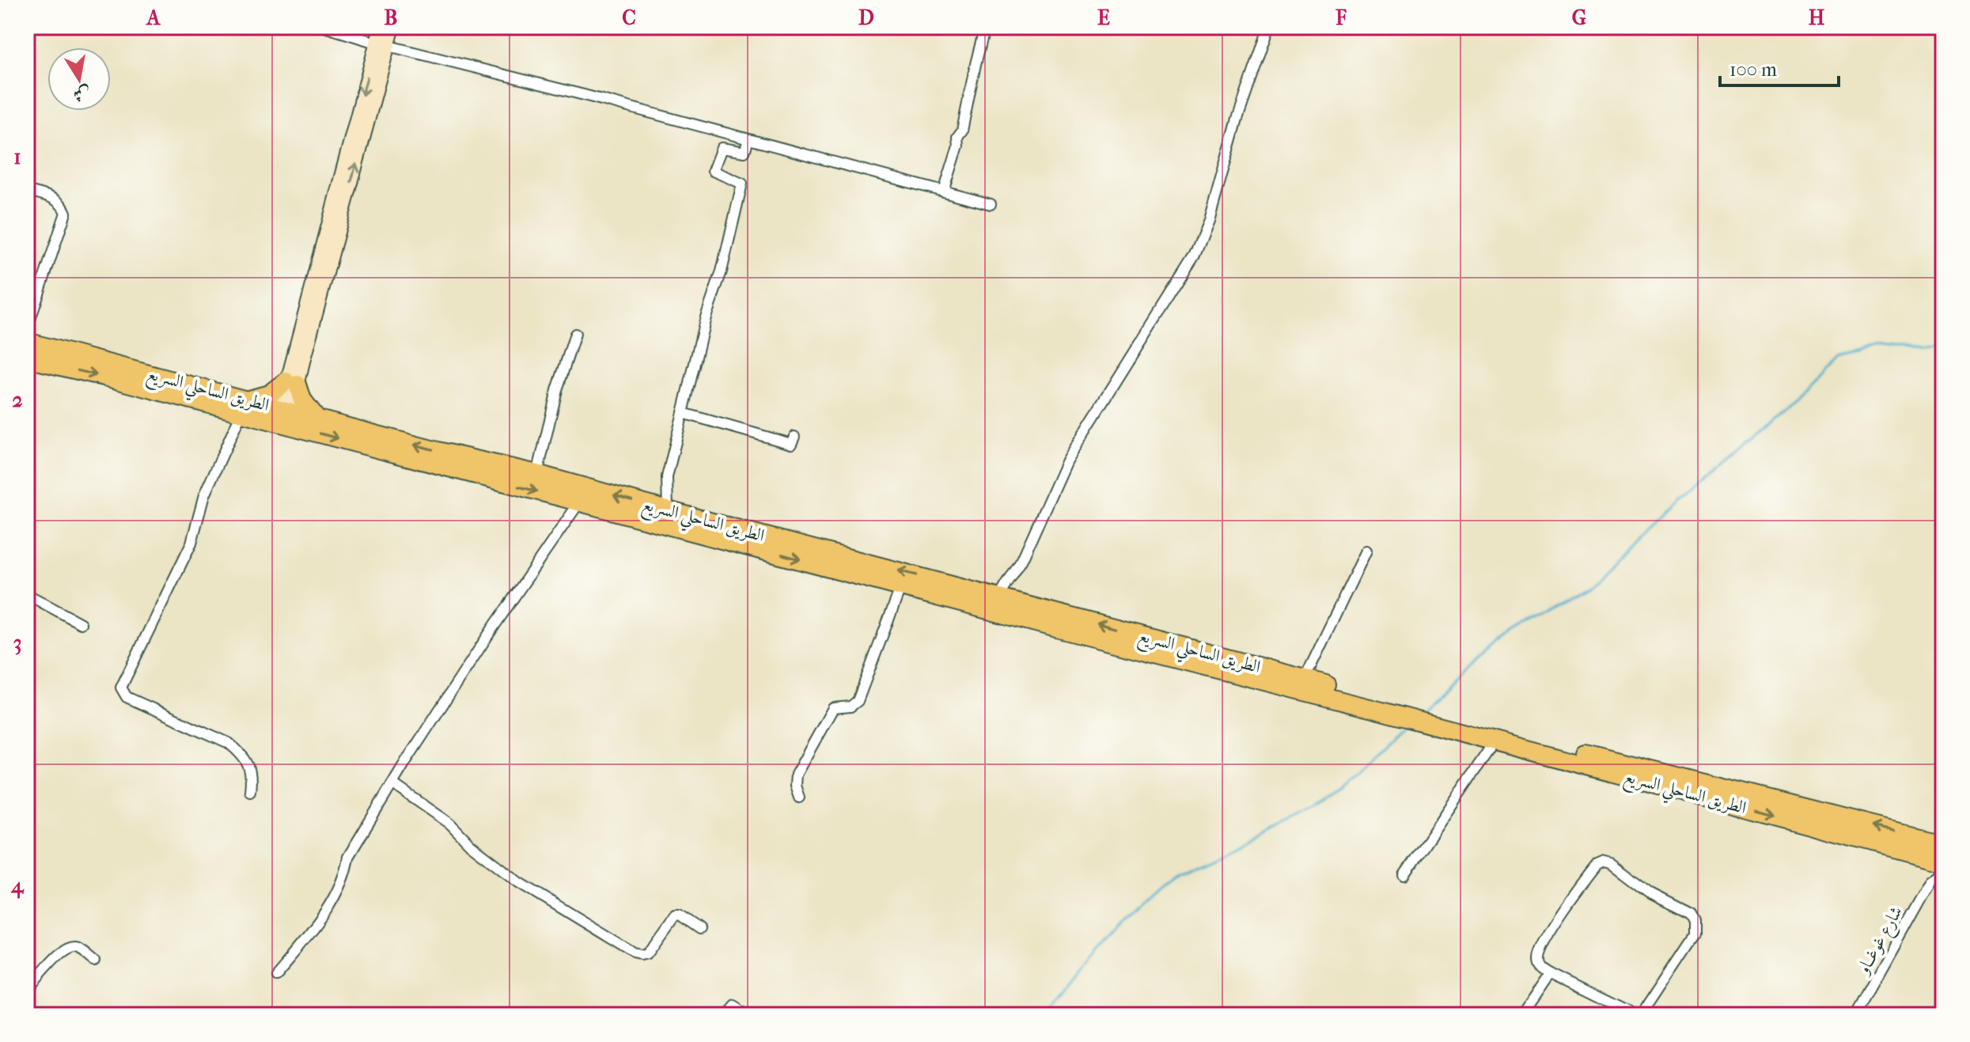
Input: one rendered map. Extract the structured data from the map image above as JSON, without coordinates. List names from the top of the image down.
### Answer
{
  "streets": {
    "highway": ["الطريق الساحلي السريع"],
    "street": ["شارع غوغــاو"]
  },
  "scale_bar": "100 m",
  "north": "bottom",
  "grid": {
    "columns": [
      "A",
      "B",
      "C",
      "D",
      "E",
      "F",
      "G",
      "H"
    ],
    "rows": [
      "1",
      "2",
      "3",
      "4"
    ]
  }
}
